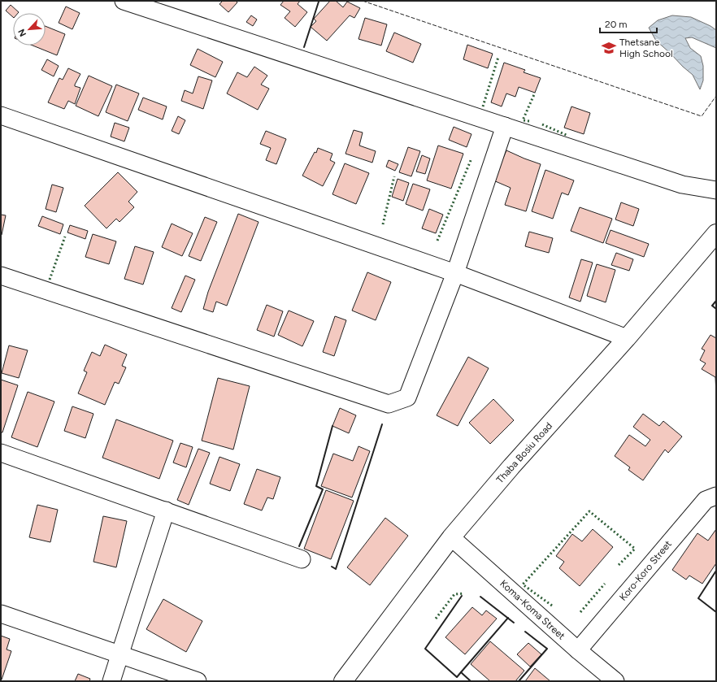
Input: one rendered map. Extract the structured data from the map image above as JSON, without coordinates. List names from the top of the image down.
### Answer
{
  "streets": {
    "street": ["Thaba Bosiu Road", "Koro-Koro Street", "Koma-Koma Street"]
  },
  "crossings": [
    ["Thaba Bosiu Road", "Koma-Koma Street"],
    ["Koro-Koro Street", "Koma-Koma Street"]
  ],
  "places": {
    "school or university": ["Thetsane High School"]
  },
  "scale_bar": "20 m",
  "north": "bottom left"
}
